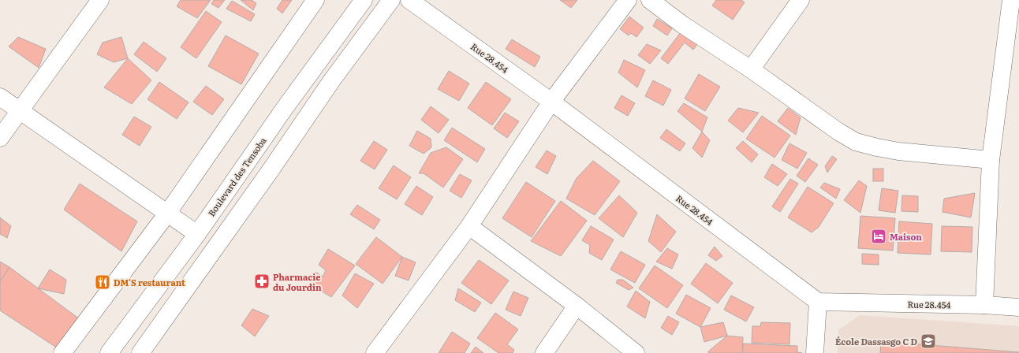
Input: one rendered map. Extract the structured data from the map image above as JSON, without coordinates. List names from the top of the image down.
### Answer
{
  "streets": {
    "street": ["Rue 28.454", "Boulevard des Tensoba"]
  },
  "places": {
    "hotel": ["Maison"],
    "pharmacy": ["Pharmacie du Jourdin"],
    "restaurant": ["DM'S restaurant"],
    "school or university": ["École Dassasgo C D"]
  }
}
